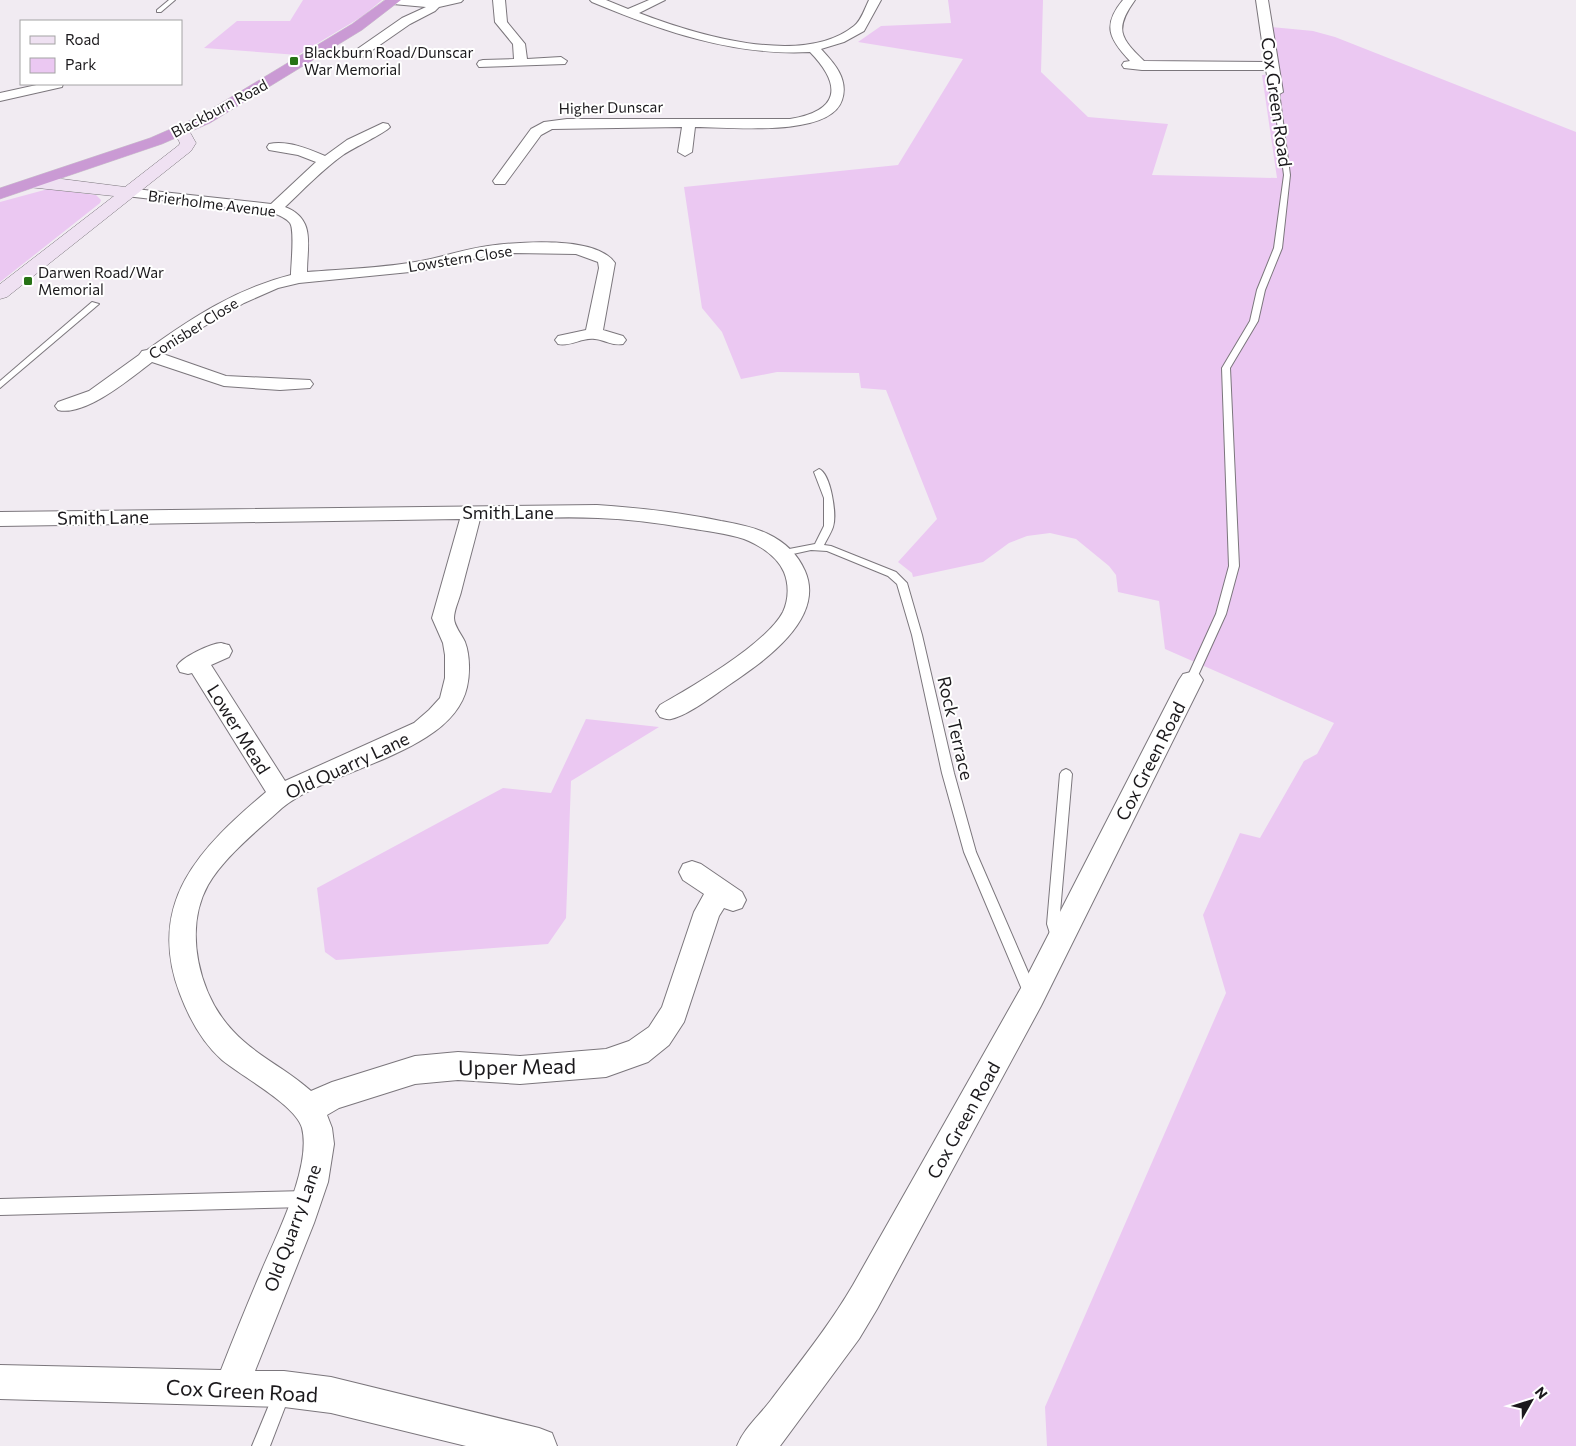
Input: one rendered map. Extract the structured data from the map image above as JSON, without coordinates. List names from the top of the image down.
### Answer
{
  "streets": {
    "highway": ["Blackburn Road"],
    "street": [
      "Cox Green Road",
      "Higher Dunscar",
      "Brierholme Avenue",
      "Lowstern Close",
      "Conisber Close",
      "Smith Lane",
      "Lower Mead",
      "Old Quarry Lane",
      "Upper Mead"
    ],
    "lane": ["Rock Terrace"]
  },
  "crossings": [
    ["Cox Green Road", "Rock Terrace"],
    ["Cox Green Road", "Old Quarry Lane"],
    ["Brierholme Avenue", "Lowstern Close"],
    ["Brierholme Avenue", "Conisber Close"],
    ["Lowstern Close", "Conisber Close"],
    ["Smith Lane", "Rock Terrace"],
    ["Smith Lane", "Old Quarry Lane"],
    ["Lower Mead", "Old Quarry Lane"],
    ["Old Quarry Lane", "Upper Mead"]
  ],
  "places": {
    "transit": ["Blackburn Road/Dunscar War Memorial", "Darwen Road/War Memorial"]
  },
  "legend": ["Road", "Park"],
  "north": "top right"
}
